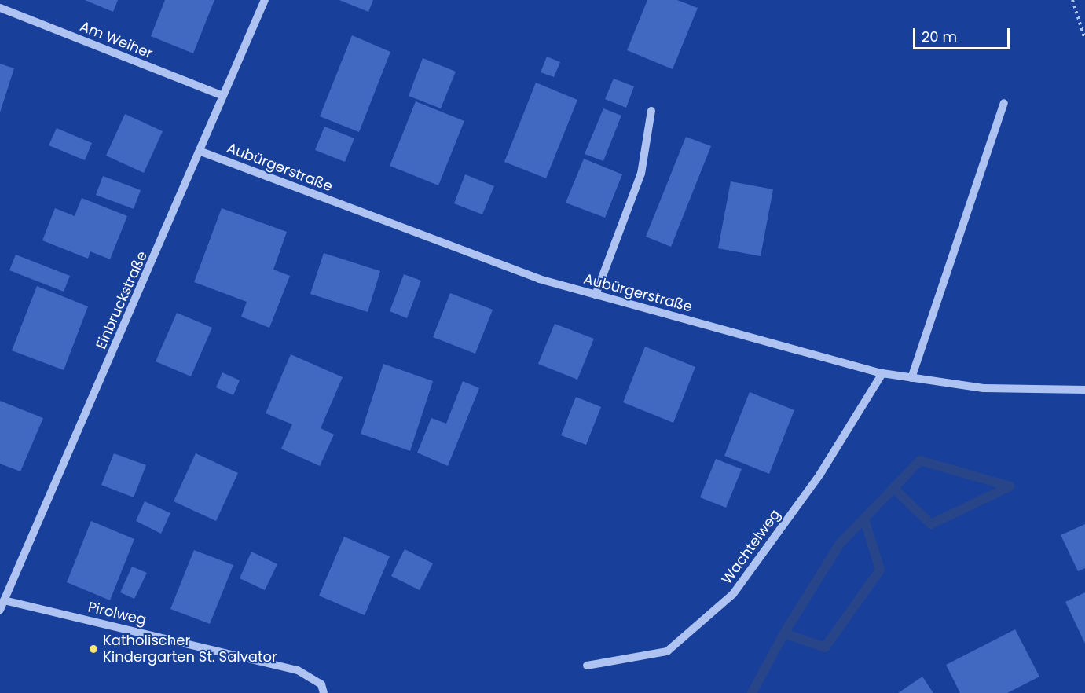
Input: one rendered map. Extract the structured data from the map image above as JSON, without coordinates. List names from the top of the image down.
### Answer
{
  "streets": {
    "street": [
      "Am Weiher",
      "Aubürgerstraße",
      "Einbruckstraße",
      "Wachtelweg",
      "Pirolweg"
    ]
  },
  "crossings": [
    ["Am Weiher", "Einbruckstraße"],
    ["Aubürgerstraße", "Einbruckstraße"],
    ["Aubürgerstraße", "Wachtelweg"],
    ["Einbruckstraße", "Pirolweg"]
  ],
  "places": ["Katholischer Kindergarten St. Salvator"],
  "scale_bar": "20 m"
}
